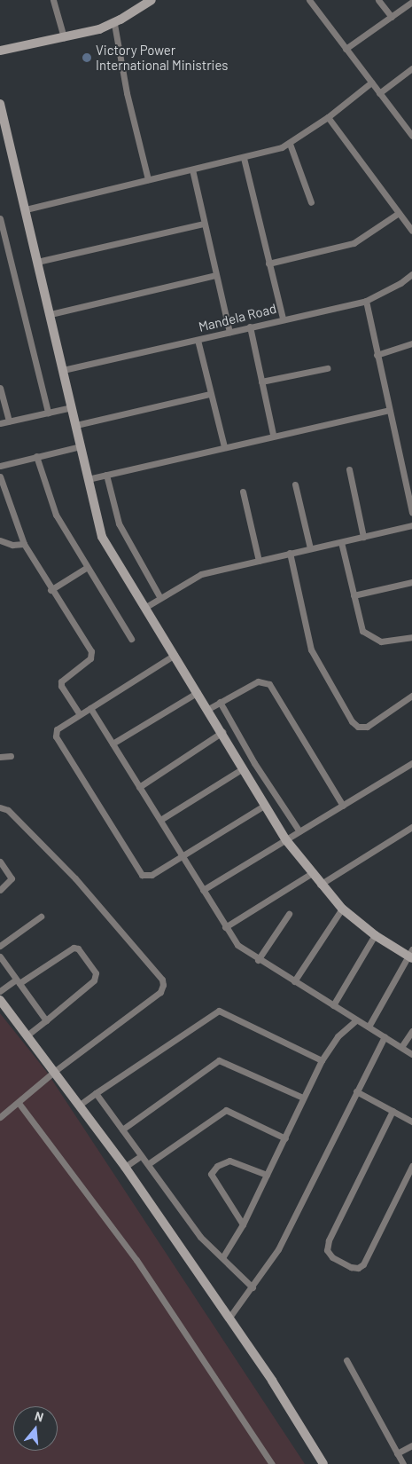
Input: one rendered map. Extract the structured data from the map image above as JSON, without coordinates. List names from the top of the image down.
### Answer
{
  "streets": {
    "street": ["Mandela Road"]
  },
  "places": ["Victory Power International Ministries"],
  "north": "top"
}
